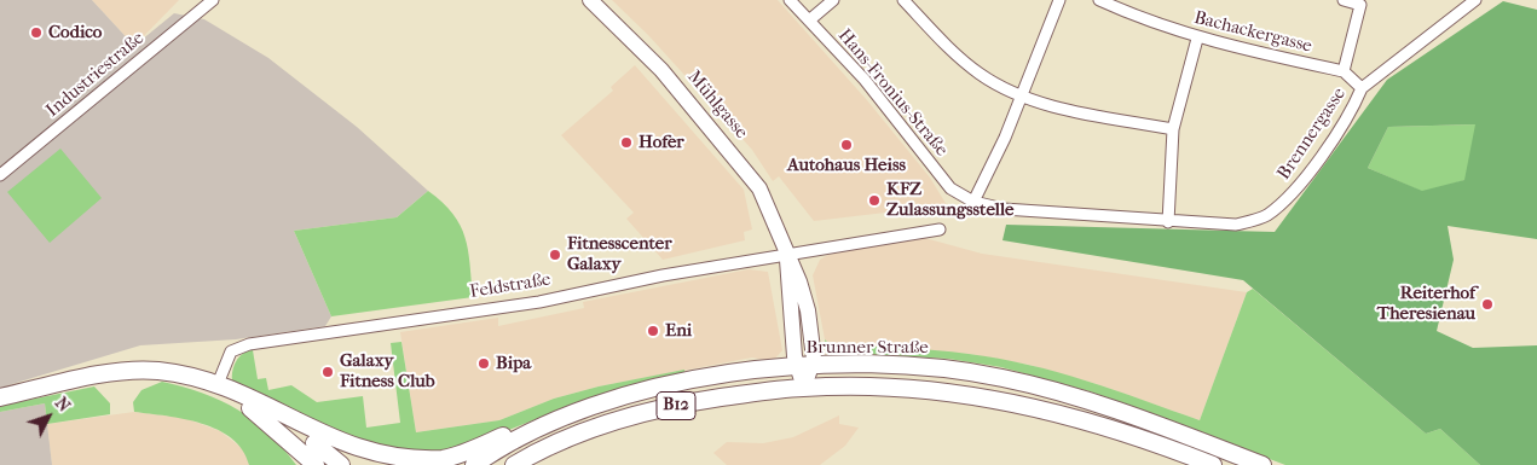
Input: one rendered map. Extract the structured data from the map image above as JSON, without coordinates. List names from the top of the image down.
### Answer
{
  "streets": {
    "main road": ["Brunner Straße", "B12"],
    "street": [
      "Bachackergasse",
      "Industriestraße",
      "Hans-Fronius-Straße",
      "Mühlgasse",
      "Brennergasse",
      "Feldstraße"
    ]
  },
  "crossings": [
    ["Hans-Fronius-Straße", "Brennergasse"],
    ["Mühlgasse", "Feldstraße"],
    ["Mühlgasse", "Brunner Straße"],
    ["Mühlgasse", "B12"]
  ],
  "places": [
    "Codico",
    "Hofer",
    "Autohaus Heiss",
    "KFZ Zulassungsstelle",
    "Fitnesscenter Galaxy",
    "Reiterhof Theresienau",
    "Eni",
    "Bipa",
    "Galaxy Fitness Club"
  ],
  "north": "top right"
}
